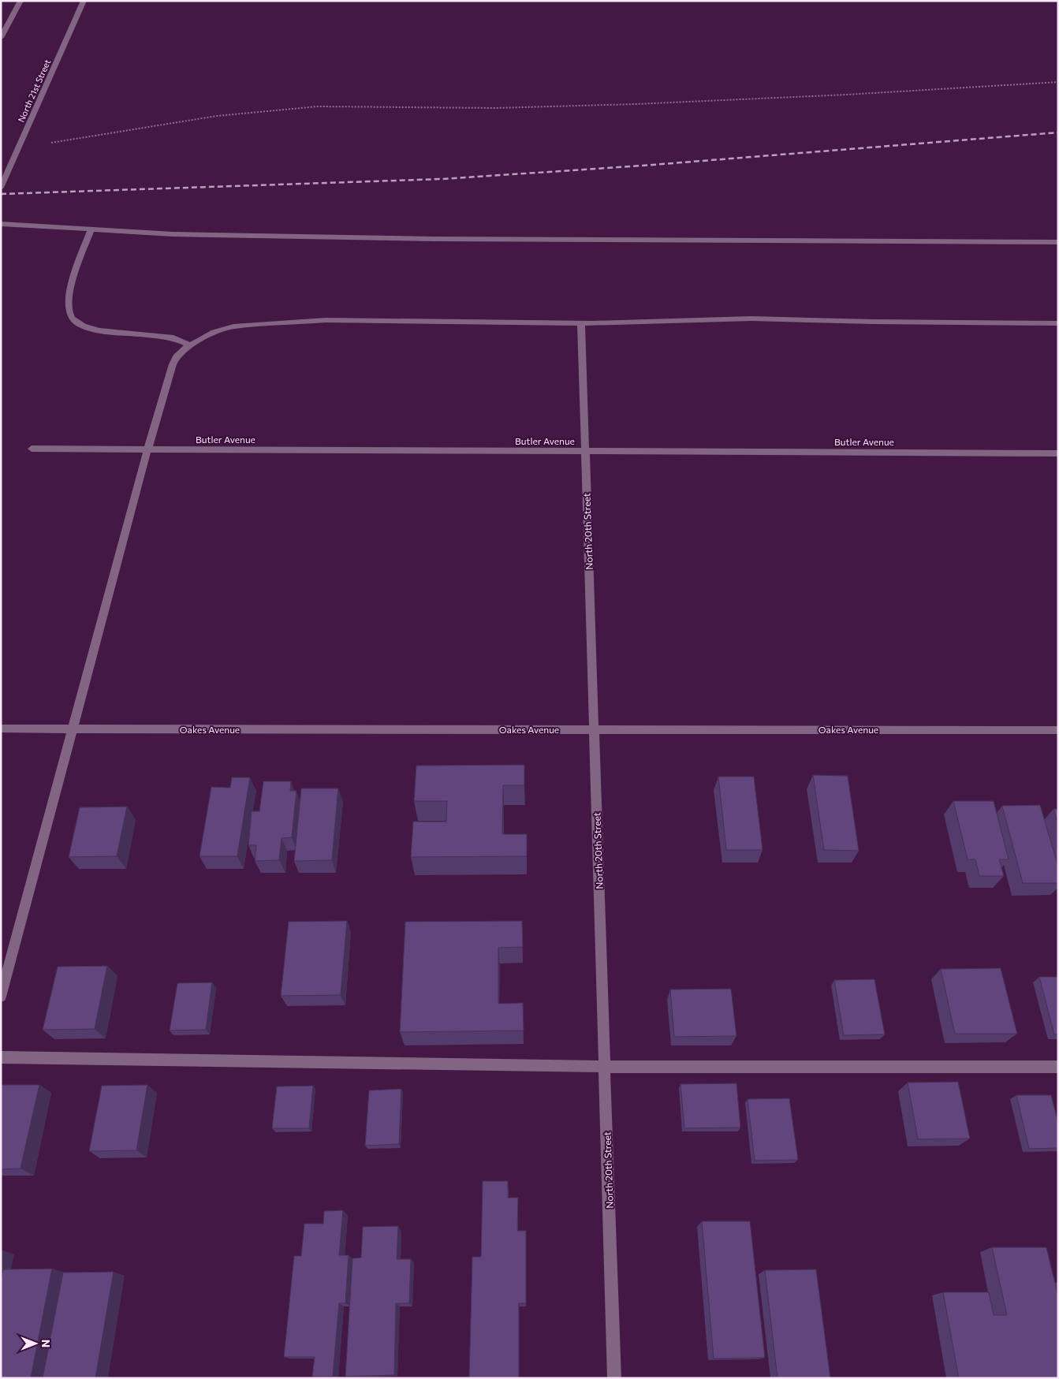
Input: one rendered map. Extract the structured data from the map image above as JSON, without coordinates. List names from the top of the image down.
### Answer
{
  "streets": {
    "street": [
      "North 21st Street",
      "Butler Avenue",
      "North 20th Street",
      "Oakes Avenue"
    ]
  },
  "crossings": [
    ["Butler Avenue", "North 20th Street"],
    ["North 20th Street", "Oakes Avenue"]
  ],
  "north": "right"
}
